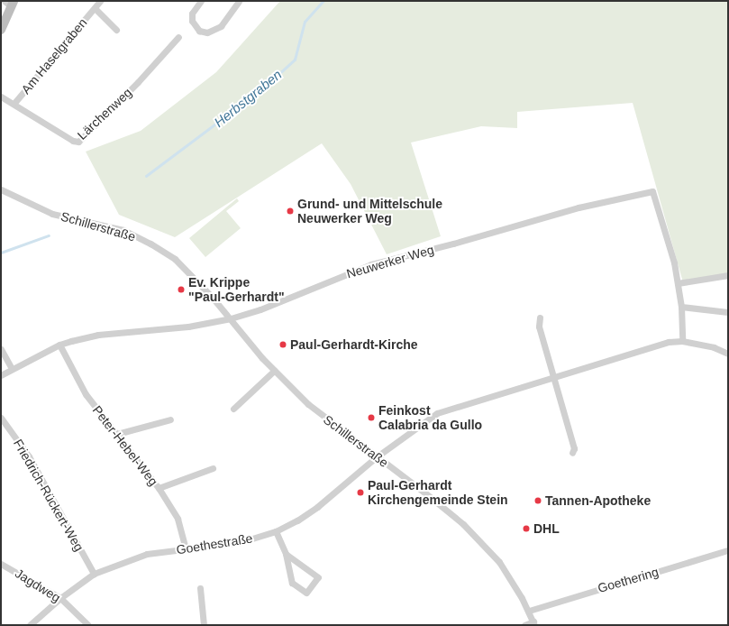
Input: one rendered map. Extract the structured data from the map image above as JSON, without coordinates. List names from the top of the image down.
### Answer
{
  "streets": {
    "street": [
      "Am Haselgraben",
      "Lärchenweg",
      "Schillerstraße",
      "Neuwerker Weg",
      "Peter-Hebel-Weg",
      "Friedrich-Rückert-Weg",
      "Goethestraße",
      "Goethering",
      "Jagdweg"
    ]
  },
  "crossings": [
    ["Am Haselgraben", "Lärchenweg"],
    ["Schillerstraße", "Neuwerker Weg"],
    ["Schillerstraße", "Goethestraße"],
    ["Schillerstraße", "Goethering"],
    ["Neuwerker Weg", "Peter-Hebel-Weg"],
    ["Peter-Hebel-Weg", "Goethestraße"],
    ["Friedrich-Rückert-Weg", "Goethestraße"],
    ["Goethestraße", "Jagdweg"]
  ],
  "water": ["Herbstgraben"],
  "places": [
    "Grund- und Mittelschule Neuwerker Weg",
    "Ev. Krippe \"Paul-Gerhardt\"",
    "Paul-Gerhardt-Kirche",
    "Feinkost Calabria da Gullo",
    "Paul-Gerhardt Kirchengemeinde Stein",
    "Tannen-Apotheke",
    "DHL"
  ]
}
